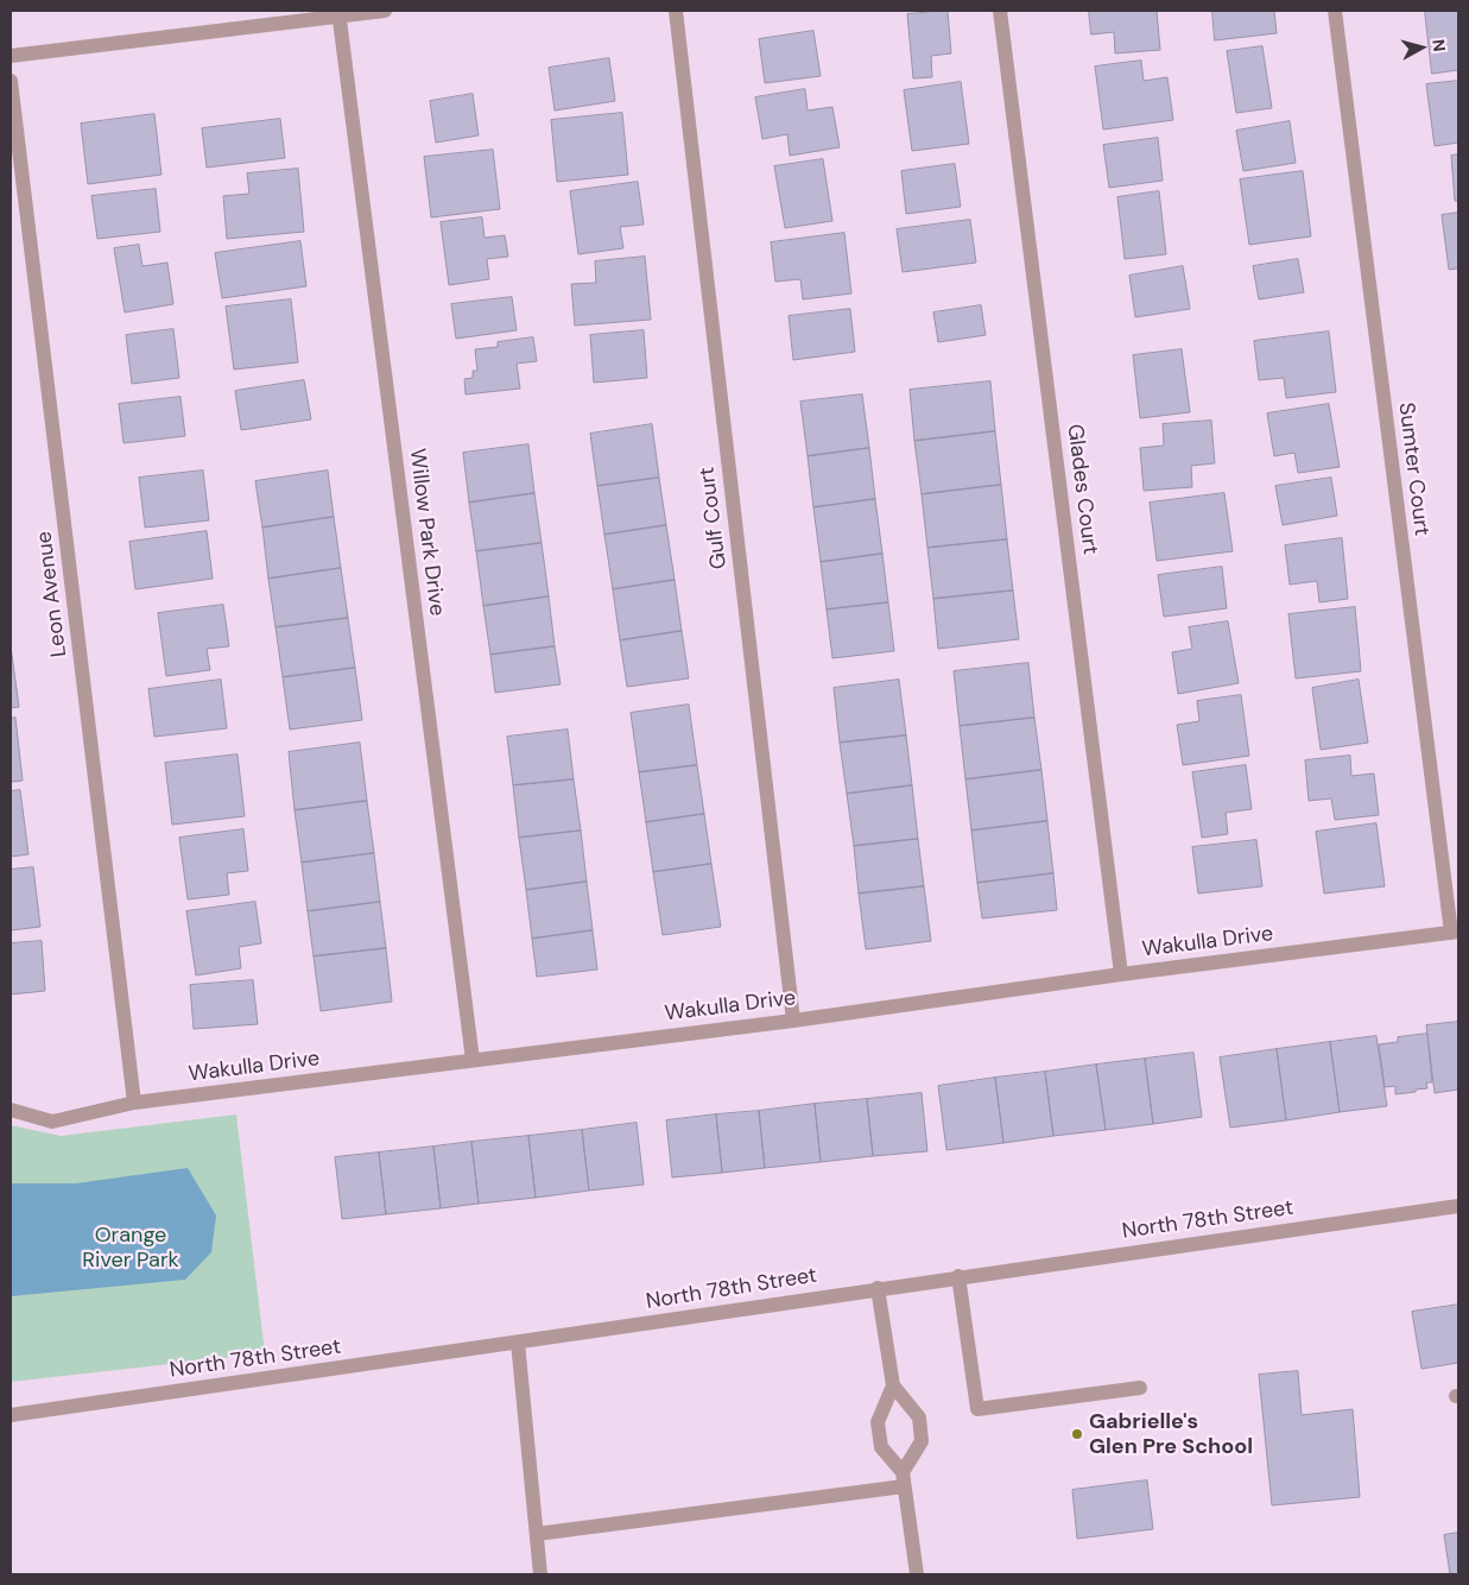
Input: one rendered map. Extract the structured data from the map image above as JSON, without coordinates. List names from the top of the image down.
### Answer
{
  "streets": {
    "street": [
      "Sumter Court",
      "Glades Court",
      "Gulf Court",
      "Willow Park Drive",
      "Leon Avenue",
      "Wakulla Drive",
      "North 78th Street"
    ]
  },
  "crossings": [
    ["Sumter Court", "Wakulla Drive"],
    ["Glades Court", "Wakulla Drive"],
    ["Gulf Court", "Wakulla Drive"],
    ["Willow Park Drive", "Wakulla Drive"],
    ["Leon Avenue", "Wakulla Drive"]
  ],
  "parks": ["Orange River Park"],
  "places": ["Gabrielle's Glen Pre School"],
  "north": "right"
}
